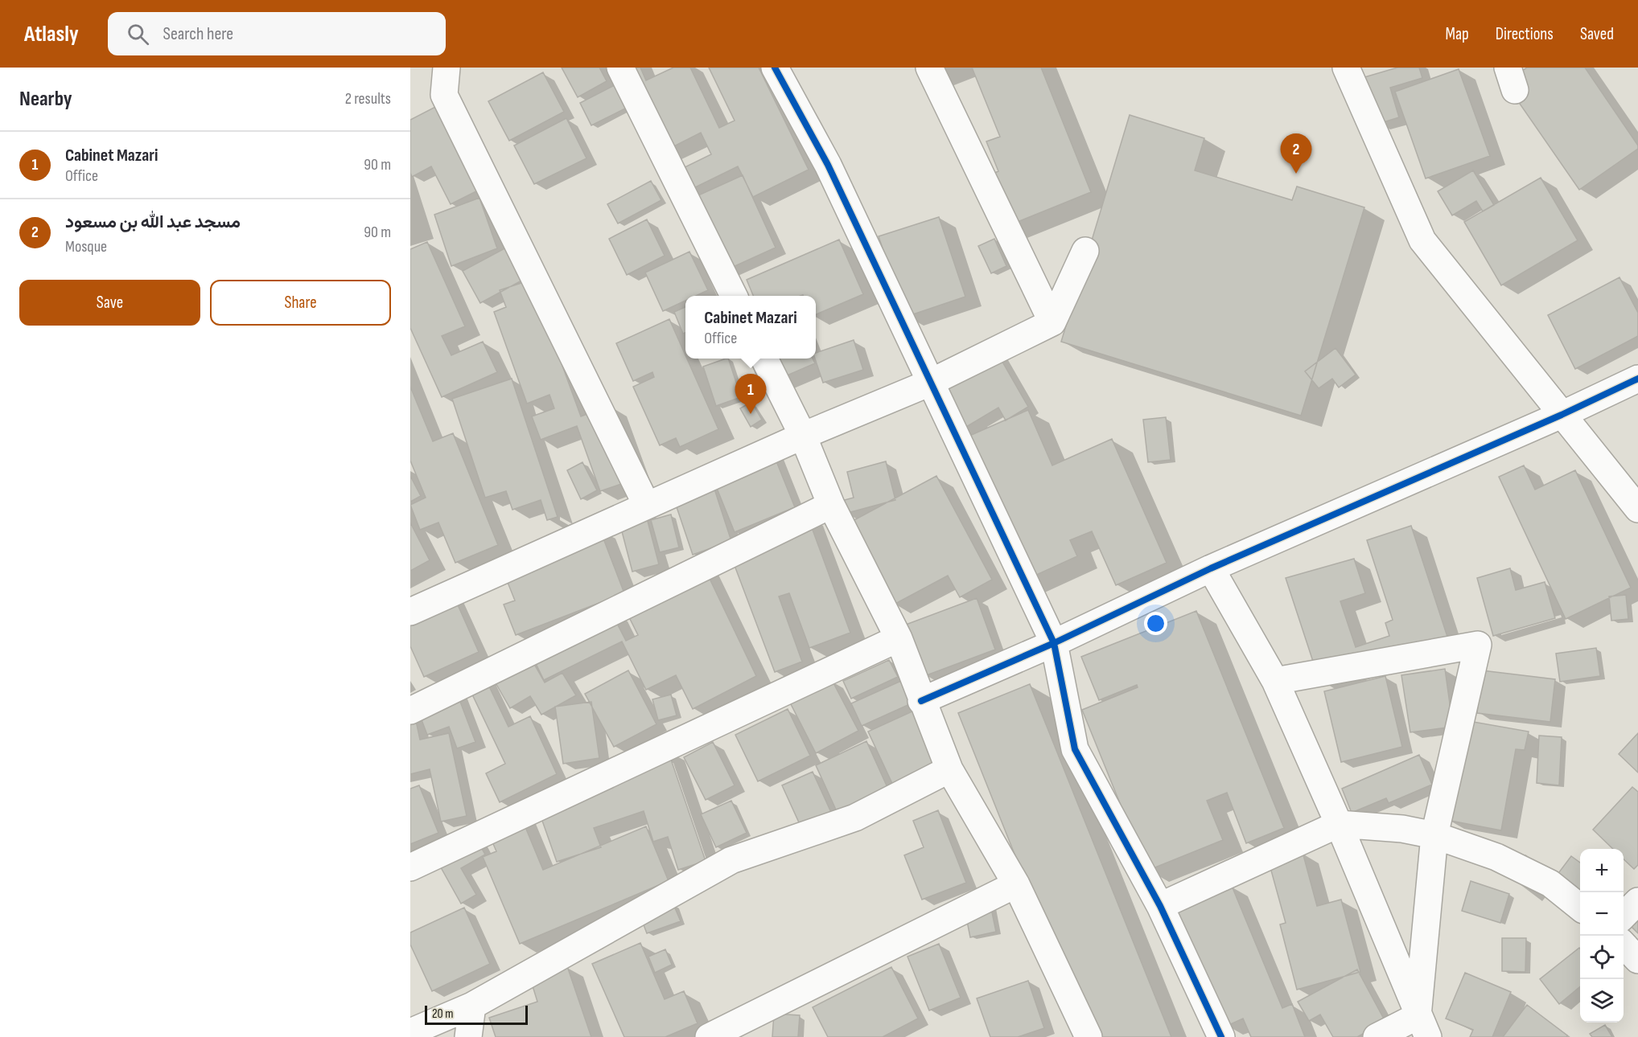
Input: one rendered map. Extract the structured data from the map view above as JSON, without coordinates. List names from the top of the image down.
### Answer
{
  "scale_bar": "20 m",
  "page": {
    "header": "Atlasly",
    "search": "Search here",
    "nav": ["Map", "Directions", "Saved"],
    "heading": ["Nearby", "2 results"],
    "list": [
      {
        "mark": "1",
        "name": "Cabinet Mazari",
        "note": "Office",
        "value": "90 m"
      },
      {
        "mark": "2",
        "name": "مسجد عبد الله بن مسعود",
        "note": "Mosque",
        "value": "90 m"
      }
    ],
    "pins": ["2", "1"],
    "buttons": ["Save", "Share"],
    "popup": ["Cabinet Mazari", "Office"],
    "map_buttons": ["+", "−"],
    "scale": "20 m"
  }
}
